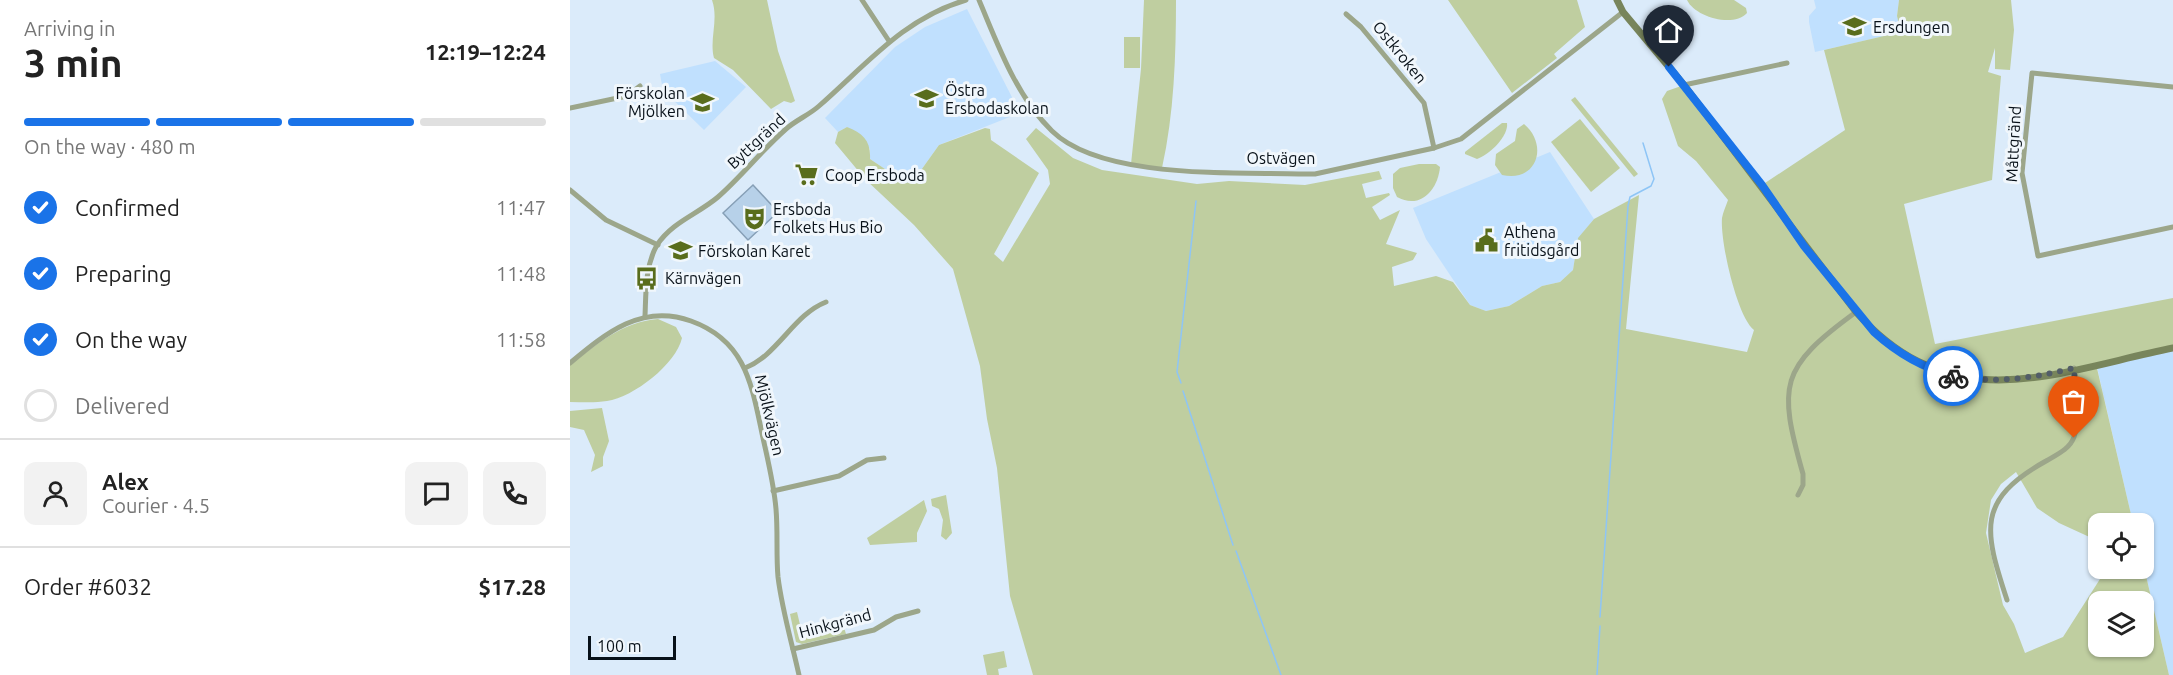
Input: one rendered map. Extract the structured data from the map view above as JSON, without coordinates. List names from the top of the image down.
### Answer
{
  "streets": {
    "street": [
      "Ostkroken",
      "Byttgränd",
      "Måttgränd",
      "Ostvägen",
      "Mjölkvägen",
      "Hinkgränd"
    ]
  },
  "crossings": [
    ["Ostkroken", "Ostvägen"],
    ["Byttgränd", "Mjölkvägen"],
    ["Mjölkvägen", "Hinkgränd"]
  ],
  "places": {
    "school or university": [
      "Ersdungen",
      "Östra Ersbodaskolan",
      "Förskolan Mjölken",
      "Förskolan Karet"
    ],
    "supermarket": ["Coop Ersboda"],
    "theatre": ["Ersboda Folkets Hus Bio"],
    "public building": ["Athena fritidsgård"],
    "bus stop": ["Kärnvägen"]
  },
  "scale_bar": "100 m",
  "page": {
    "heading": ["3 min", "Arriving in", "12:19–12:24"],
    "panel": [
      "Alex",
      "Courier · 4.5",
      "Order #6032",
      "$17.28"
    ],
    "bar": "On the way · 480 m",
    "list": [
      ["Confirmed", "11:47"],
      ["Preparing", "11:48"],
      ["On the way", "11:58"],
      "Delivered"
    ],
    "scale": "100 m"
  }
}
